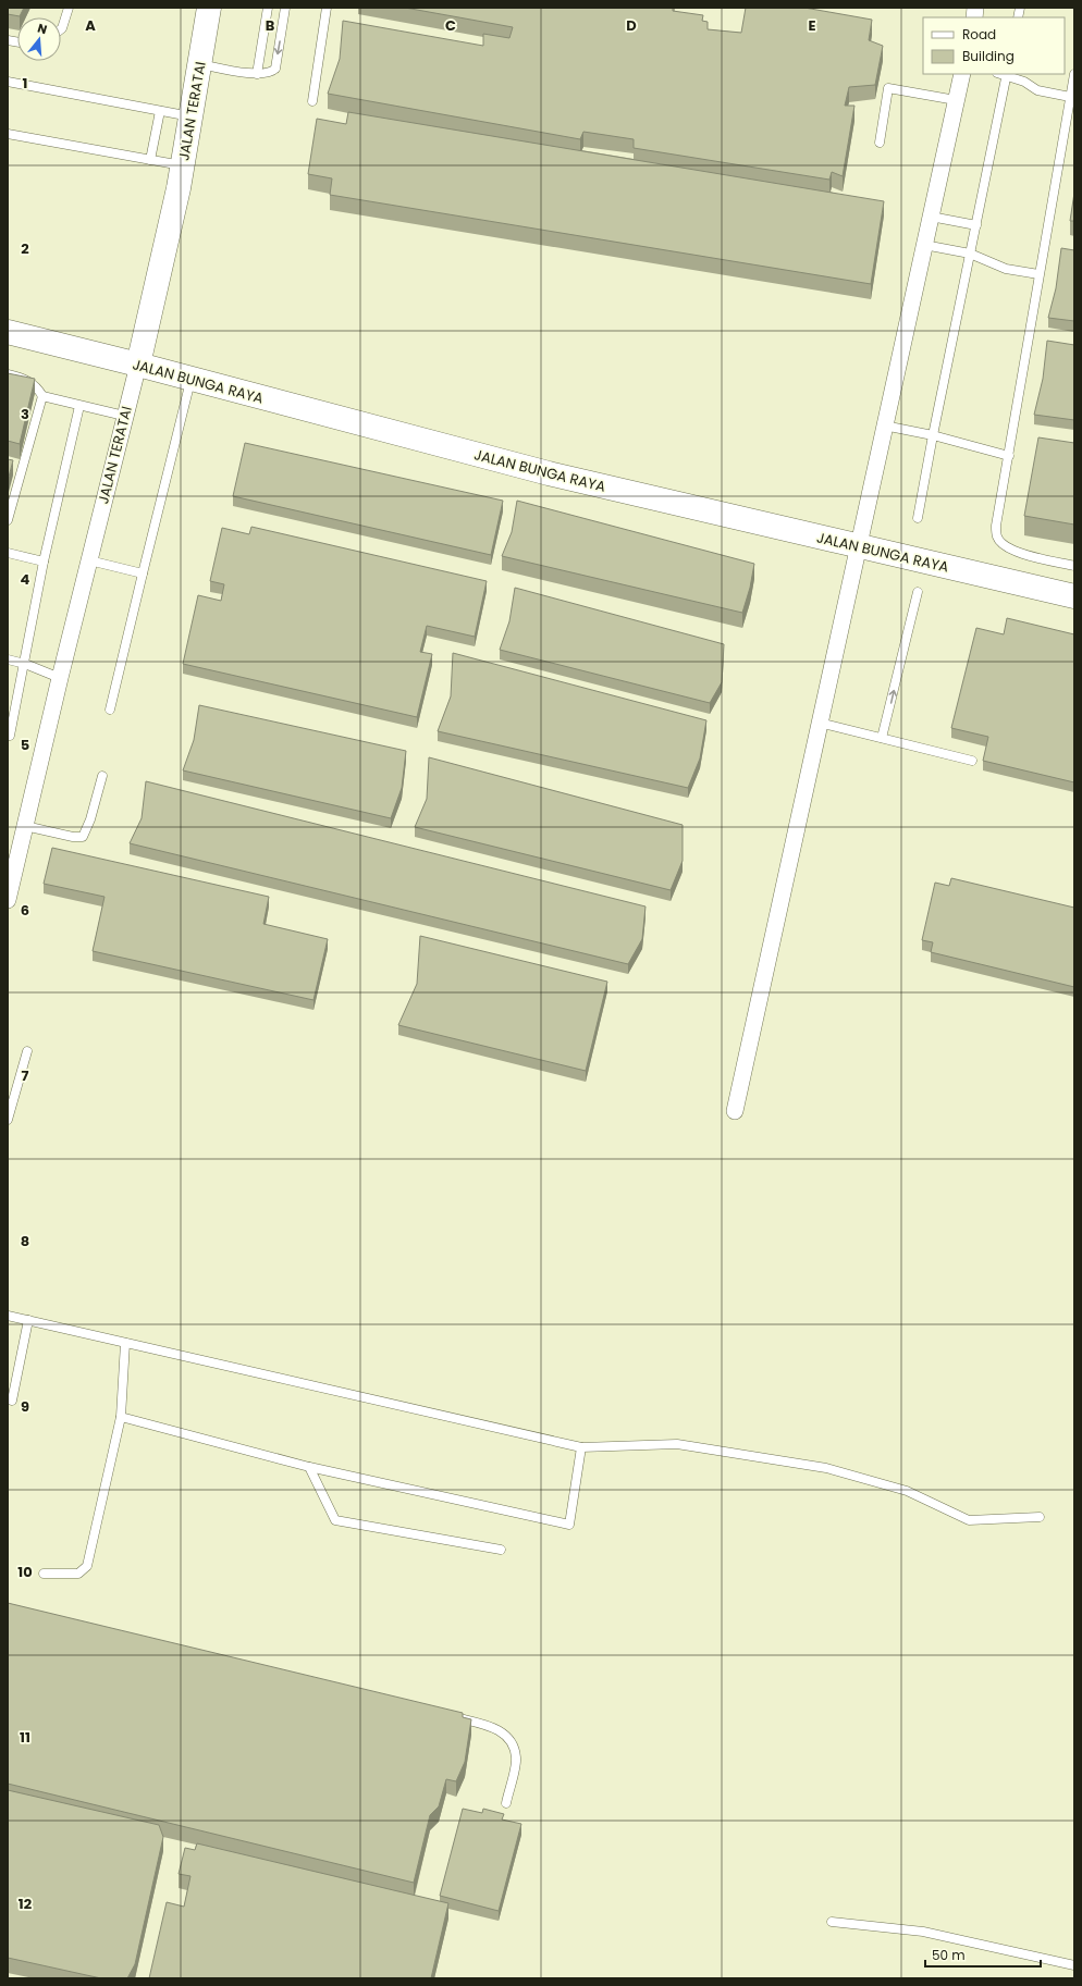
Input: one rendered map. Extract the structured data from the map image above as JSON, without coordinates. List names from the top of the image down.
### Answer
{
  "streets": {
    "street": ["JALAN TERATAI", "JALAN BUNGA RAYA"]
  },
  "crossings": [
    ["JALAN TERATAI", "JALAN BUNGA RAYA"]
  ],
  "legend": ["Road", "Building"],
  "scale_bar": "50 m",
  "north": "top",
  "grid": {
    "columns": [
      "A",
      "B",
      "C",
      "D",
      "E"
    ],
    "rows": [
      "1",
      "2",
      "3",
      "4",
      "5",
      "6",
      "7",
      "8",
      "9",
      "10",
      "11",
      "12"
    ]
  }
}
